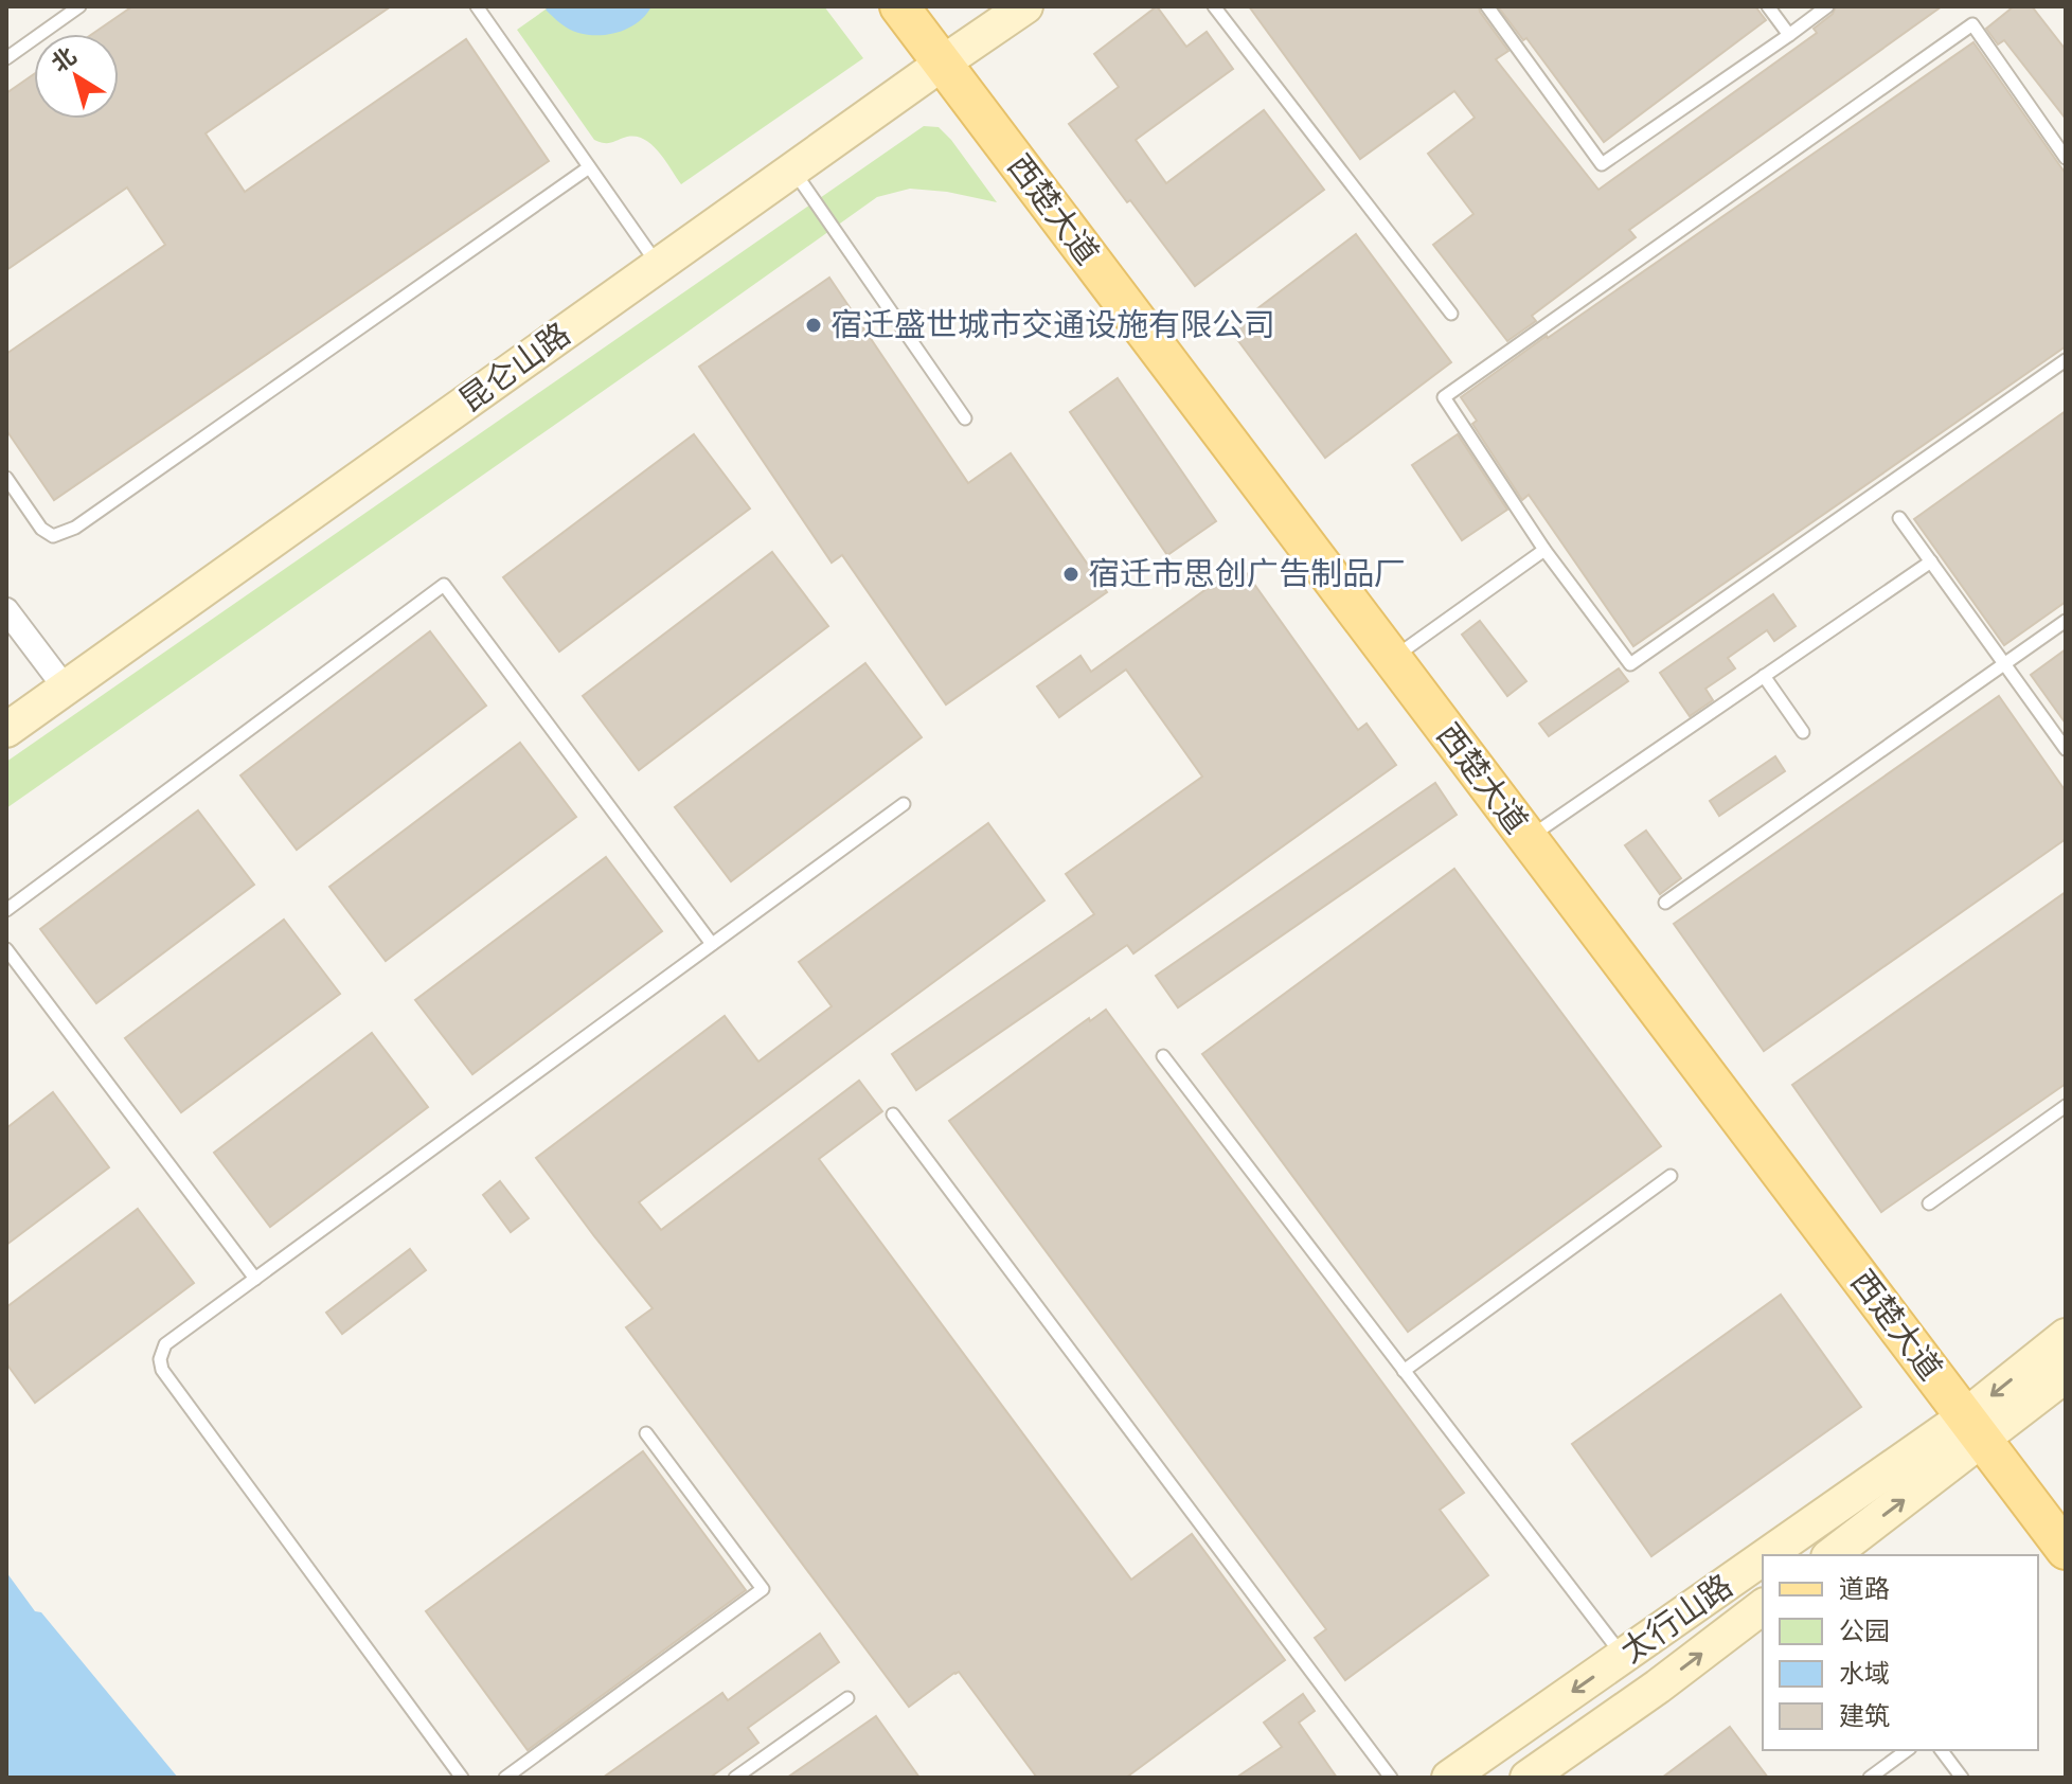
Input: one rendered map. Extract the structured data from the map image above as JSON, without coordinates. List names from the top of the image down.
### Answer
{
  "streets": {
    "main road": ["西楚大道"],
    "street": ["昆仑山路", "太行山路"]
  },
  "crossings": [
    ["西楚大道", "昆仑山路"],
    ["西楚大道", "太行山路"]
  ],
  "places": ["宿迁盛世城市交通设施有限公司", "宿迁市思创广告制品厂"],
  "legend": [
    "道路",
    "公园",
    "水域",
    "建筑"
  ],
  "north": "top left"
}
